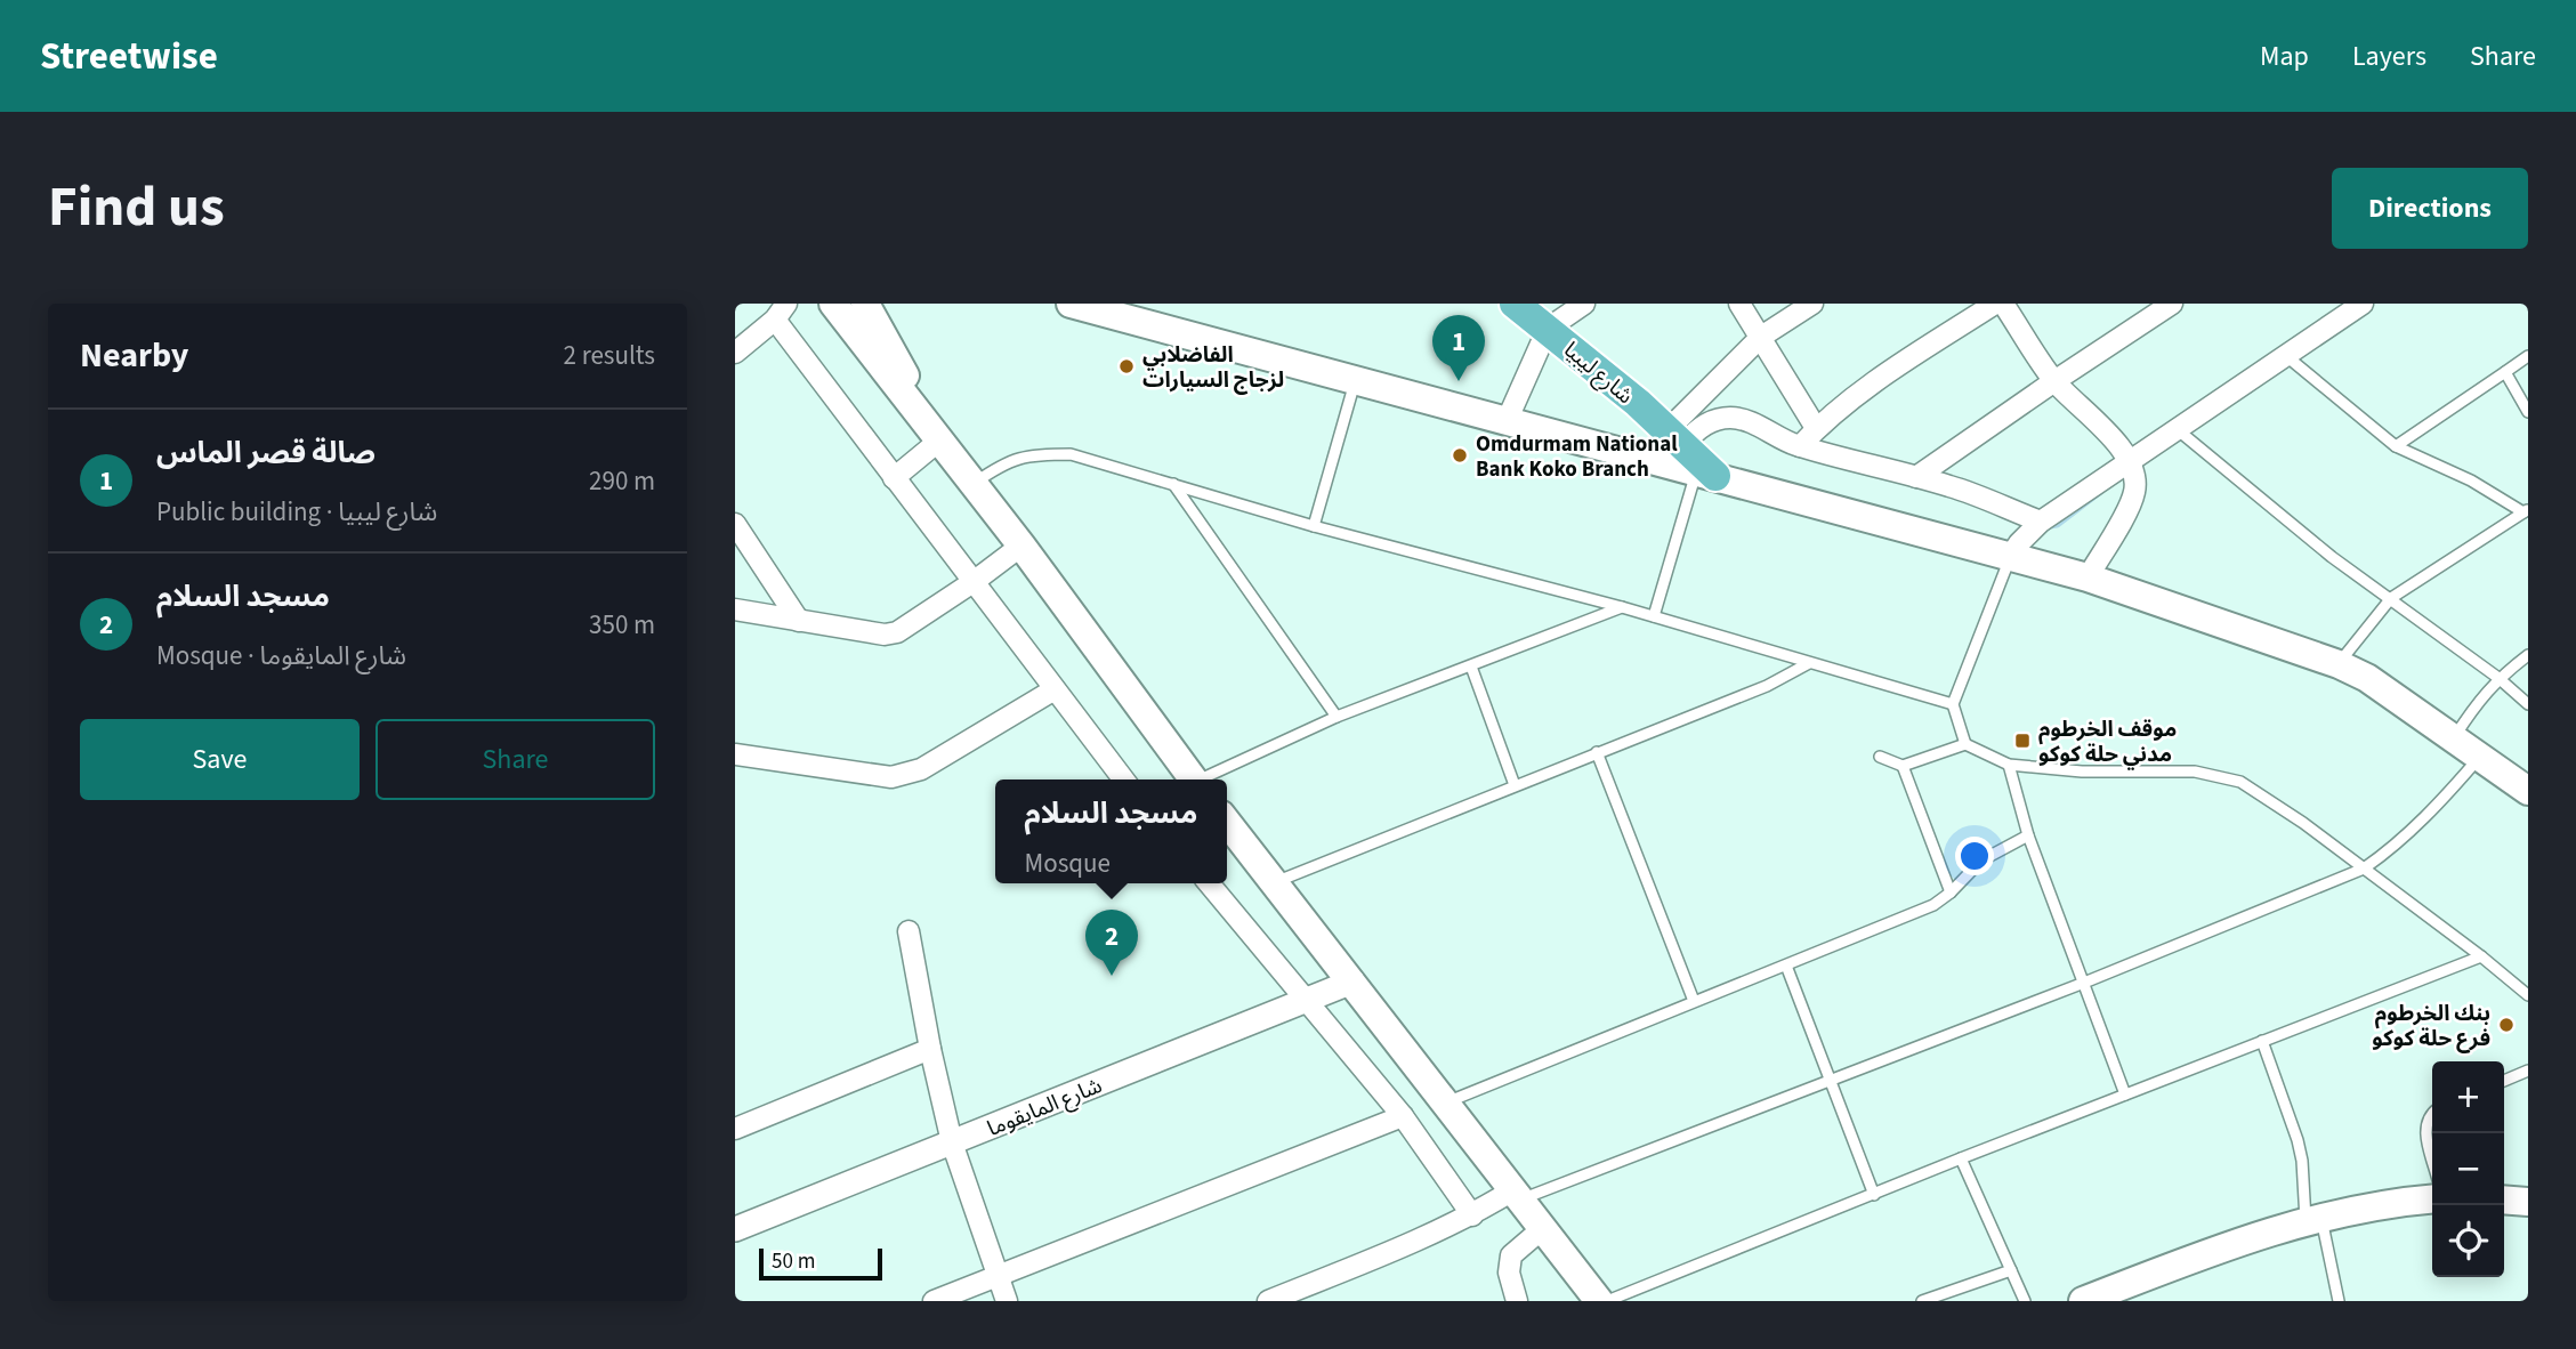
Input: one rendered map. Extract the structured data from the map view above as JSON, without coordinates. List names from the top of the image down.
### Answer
{
  "streets": {
    "main road": ["شارع ليبيا"],
    "street": ["شارع المايقوما"]
  },
  "places": {
    "other": ["الفاضلابي لزجاج السيارات", "Omdurmam National Bank Koko Branch", "بنك الخرطوم فرع حلة كوكو"],
    "transit": ["موقف الخرطوم مدني حلة كوكو"]
  },
  "scale_bar": "50 m",
  "page": {
    "header": "Streetwise",
    "nav": ["Map", "Layers", "Share"],
    "title": "Find us",
    "buttons": [
      "Directions",
      ["Save", "Share"]
    ],
    "heading": ["Nearby", "2 results"],
    "pins": ["1", "2"],
    "list": [
      {
        "mark": "1",
        "name": "صالة قصر الماس",
        "note": "Public building · شارع ليبيا",
        "value": "290 m"
      },
      {
        "mark": "2",
        "name": "مسجد السلام",
        "note": "Mosque · شارع المايقوما",
        "value": "350 m"
      }
    ],
    "popup": ["مسجد السلام", "Mosque"],
    "map_buttons": ["+", "−"],
    "scale": "50 m"
  }
}
